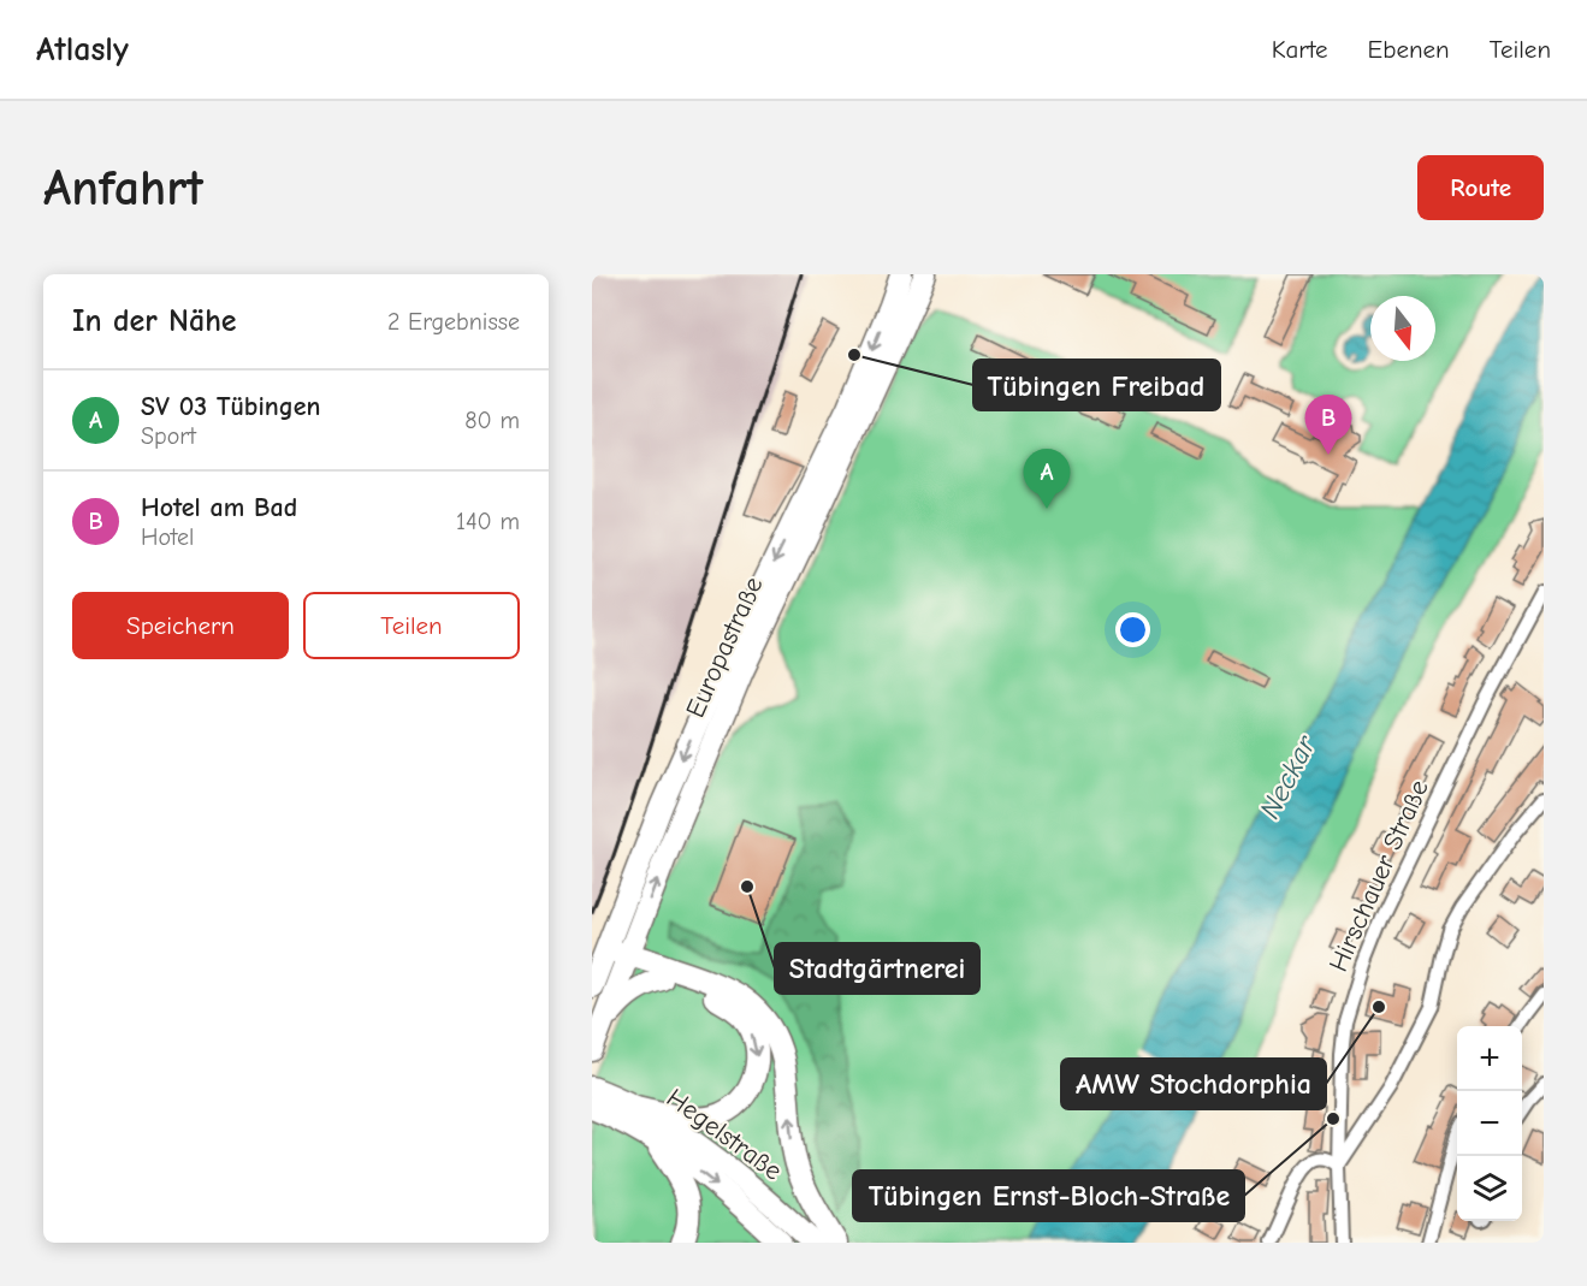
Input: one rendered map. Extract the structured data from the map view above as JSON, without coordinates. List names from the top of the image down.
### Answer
{
  "streets": {
    "main road": ["Europastraße", "Hegelstraße"],
    "street": ["Hirschauer Straße"]
  },
  "water": ["Neckar"],
  "places": [
    "Tübingen Freibad",
    "Stadtgärtnerei",
    "AMW Stochdorphia",
    "Tübingen Ernst-Bloch-Straße"
  ],
  "north": "bottom",
  "page": {
    "header": "Atlasly",
    "nav": ["Karte", "Ebenen", "Teilen"],
    "buttons": [
      "Route",
      ["Speichern", "Teilen"]
    ],
    "title": "Anfahrt",
    "heading": ["In der Nähe", "2 Ergebnisse"],
    "list": [
      {
        "mark": "A",
        "name": "SV 03 Tübingen",
        "note": "Sport",
        "value": "80 m"
      },
      {
        "mark": "B",
        "name": "Hotel am Bad",
        "note": "Hotel",
        "value": "140 m"
      }
    ],
    "pins": ["B", "A"],
    "map_buttons": ["+", "−"]
  }
}
